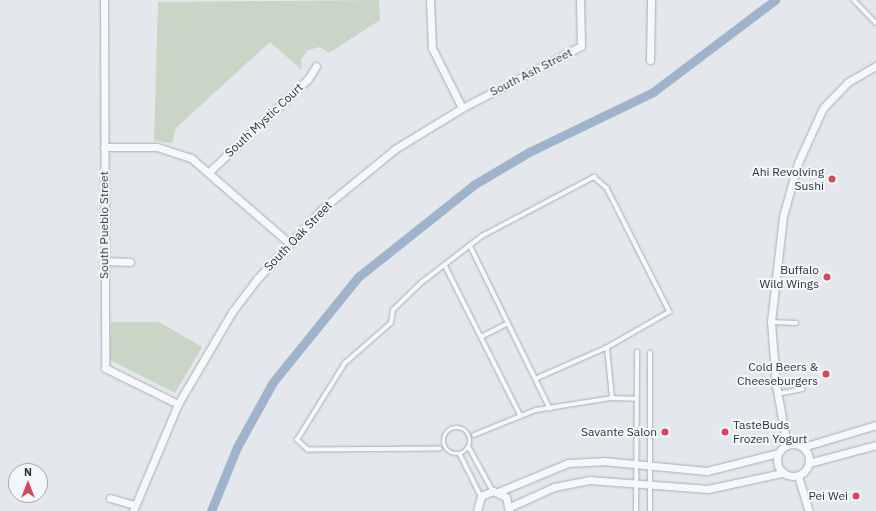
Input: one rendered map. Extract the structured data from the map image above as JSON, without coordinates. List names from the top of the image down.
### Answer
{
  "streets": {
    "street": [
      "South Ash Street",
      "South Mystic Court",
      "South Pueblo Street",
      "South Oak Street"
    ]
  },
  "crossings": [
    ["South Ash Street", "South Oak Street"],
    ["South Pueblo Street", "South Oak Street"]
  ],
  "places": [
    "Ahi Revolving Sushi",
    "Buffalo Wild Wings",
    "Cold Beers & Cheeseburgers",
    "Savante Salon",
    "TasteBuds Frozen Yogurt",
    "Pei Wei"
  ],
  "north": "top"
}
